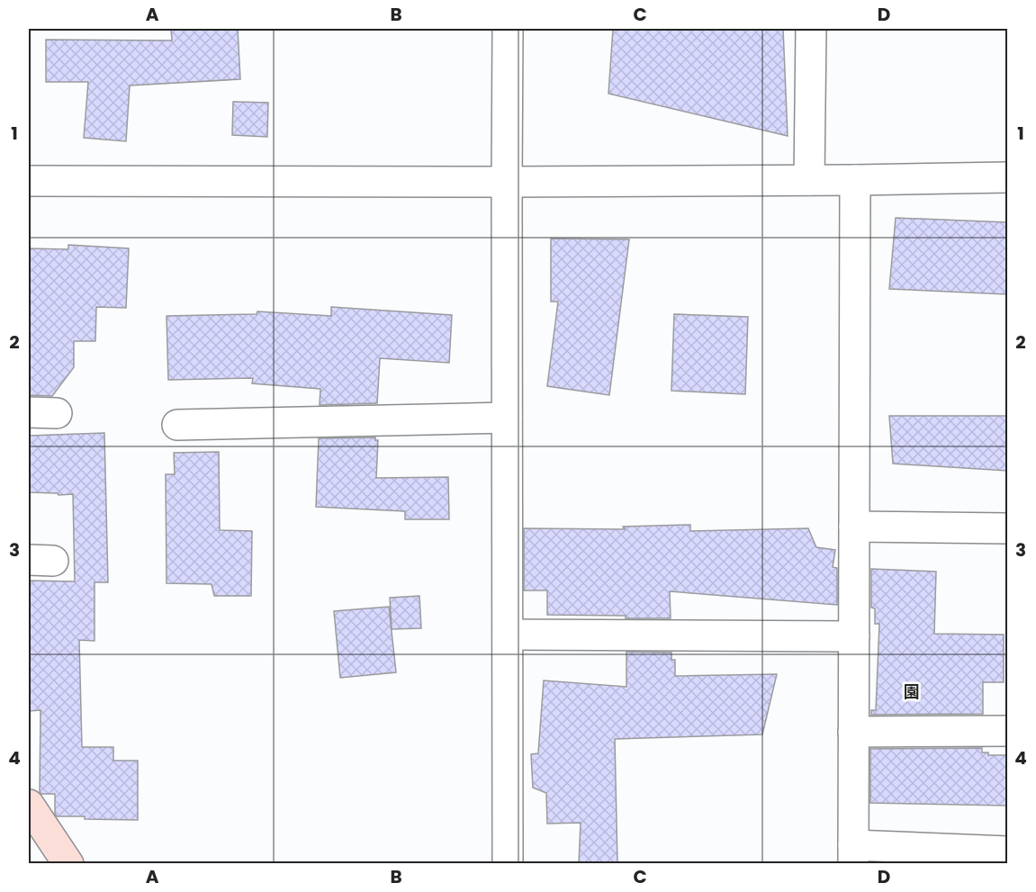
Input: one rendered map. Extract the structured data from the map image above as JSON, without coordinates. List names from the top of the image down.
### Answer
{
  "districts": ["園"],
  "grid": {
    "columns": [
      "A",
      "B",
      "C",
      "D"
    ],
    "rows": [
      "1",
      "2",
      "3",
      "4"
    ]
  }
}
